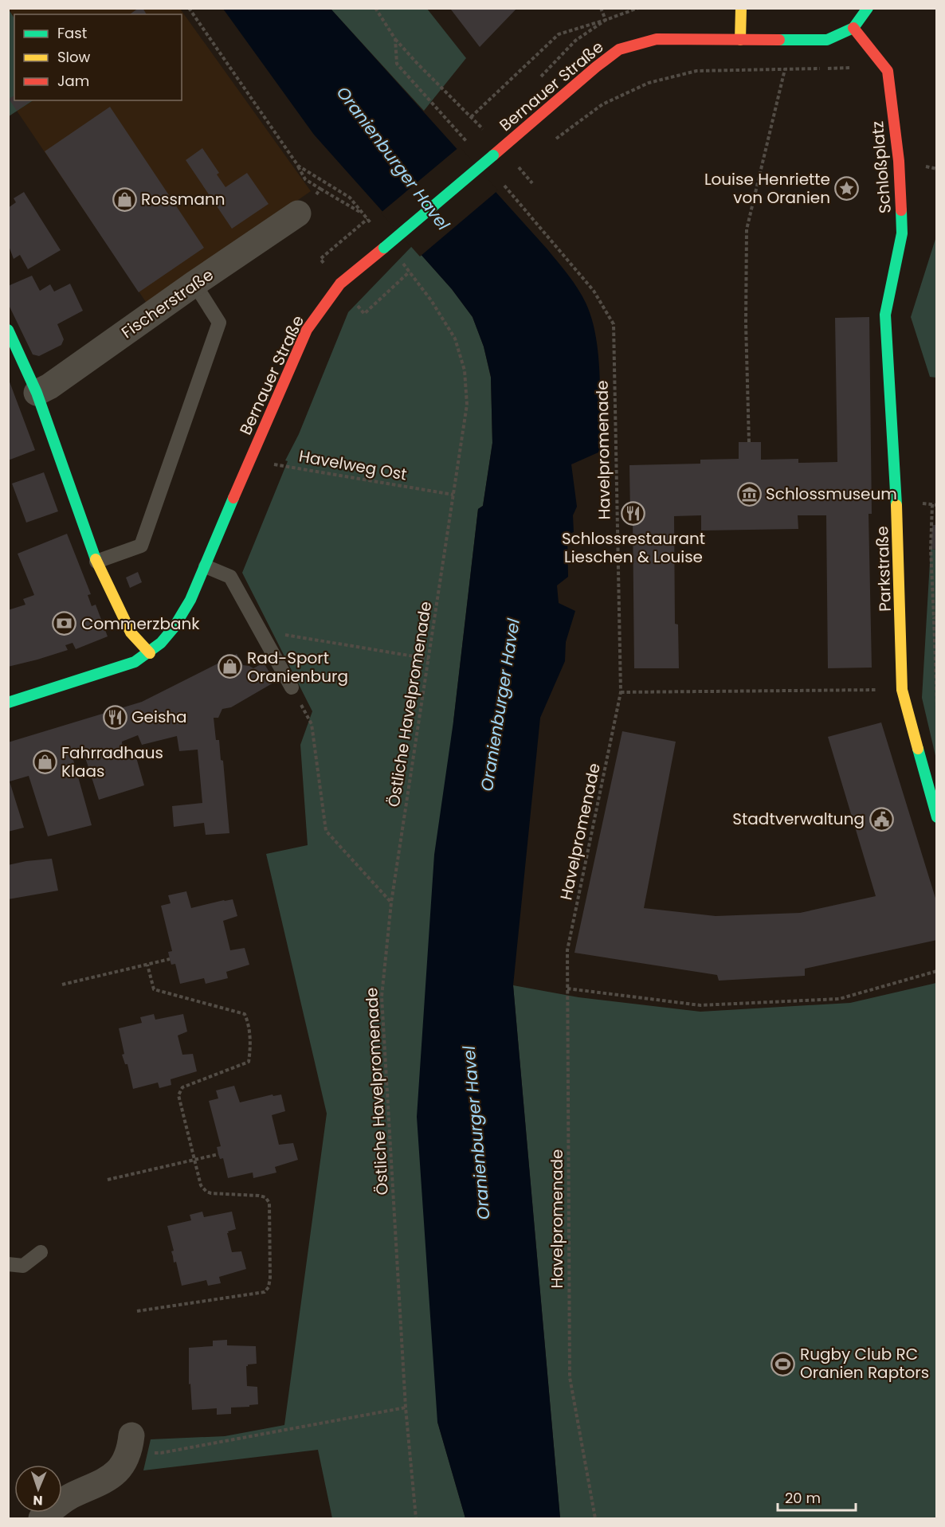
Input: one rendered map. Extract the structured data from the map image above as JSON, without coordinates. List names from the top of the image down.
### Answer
{
  "streets": {
    "main road": ["Bernauer Straße", "Schloßplatz", "Parkstraße"],
    "street": ["Fischerstraße"],
    "path": ["Havelpromenade", "Havelweg Ost", "Östliche Havelpromenade"]
  },
  "crossings": [
    ["Bernauer Straße", "Havelweg Ost"],
    ["Schloßplatz", "Parkstraße"],
    ["Havelweg Ost", "Östliche Havelpromenade"]
  ],
  "water": ["Oranienburger Havel"],
  "places": {
    "place": ["Louise Henriette von Oranien"],
    "shop": ["Rossmann", "Rad-Sport Oranienburg", "Fahrradhaus Klaas"],
    "museum": ["Schlossmuseum"],
    "restaurant": ["Schlossrestaurant Lieschen & Louise", "Geisha"],
    "bank": ["Commerzbank"],
    "public building": ["Stadtverwaltung"],
    "sports": ["Rugby Club RC Oranien Raptors"]
  },
  "legend": ["Fast", "Slow", "Jam"],
  "scale_bar": "20 m",
  "north": "bottom"
}
